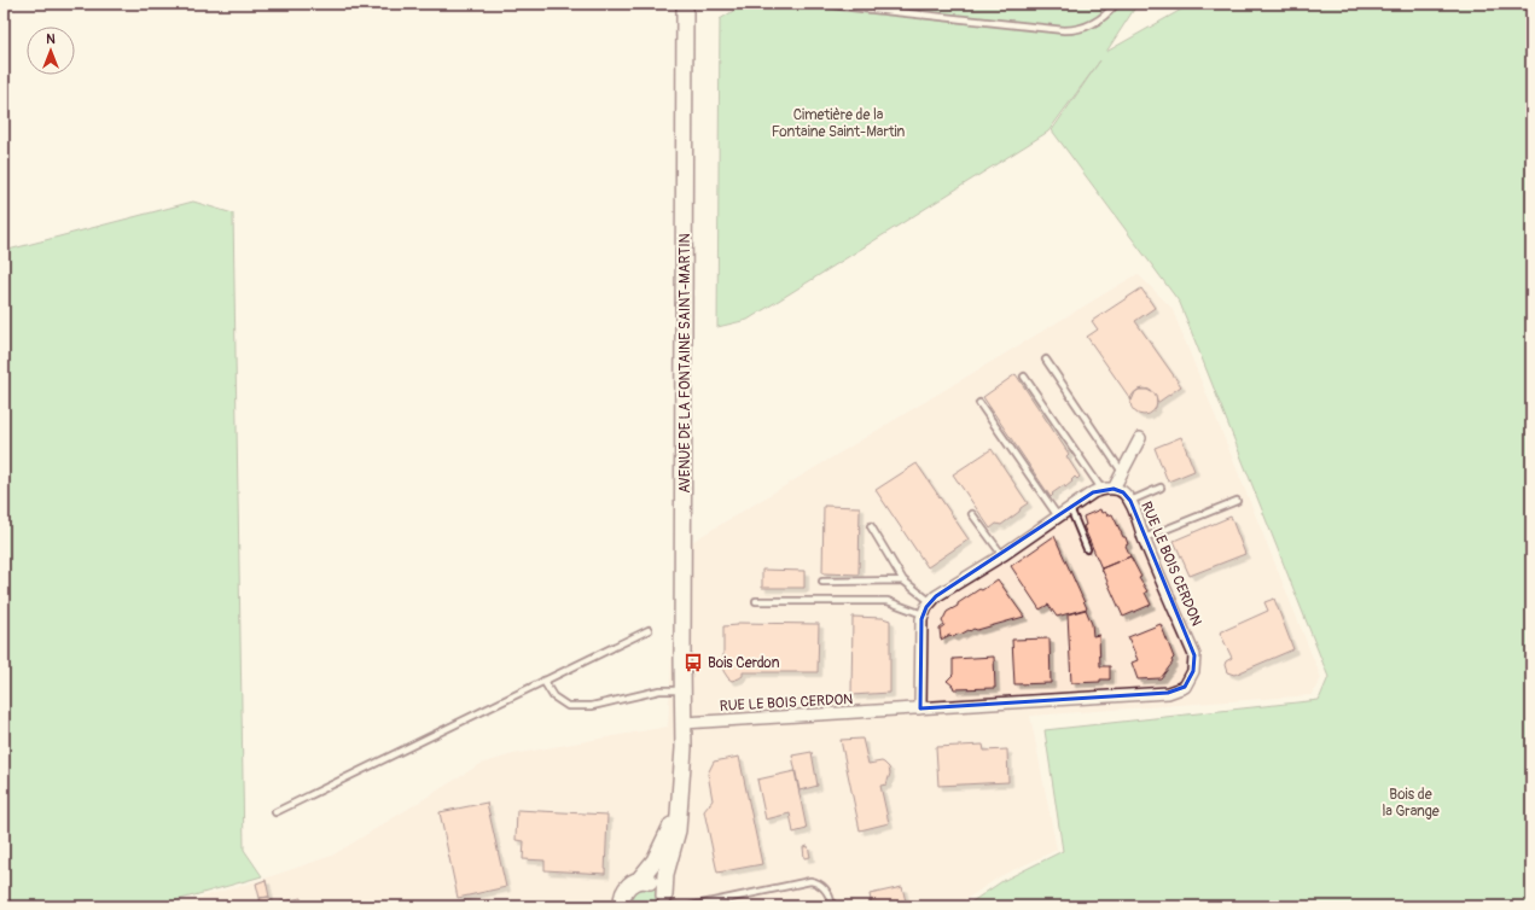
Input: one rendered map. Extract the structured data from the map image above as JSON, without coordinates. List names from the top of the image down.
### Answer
{
  "streets": {
    "main road": ["AVENUE DE LA FONTAINE SAINT-MARTIN"],
    "street": ["RUE LE BOIS CERDON"]
  },
  "crossings": [
    ["AVENUE DE LA FONTAINE SAINT-MARTIN", "RUE LE BOIS CERDON"]
  ],
  "parks": ["Cimetière de la Fontaine Saint-Martin", "Bois de la Grange"],
  "places": {
    "bus stop": ["Bois Cerdon"]
  },
  "north": "top"
}
